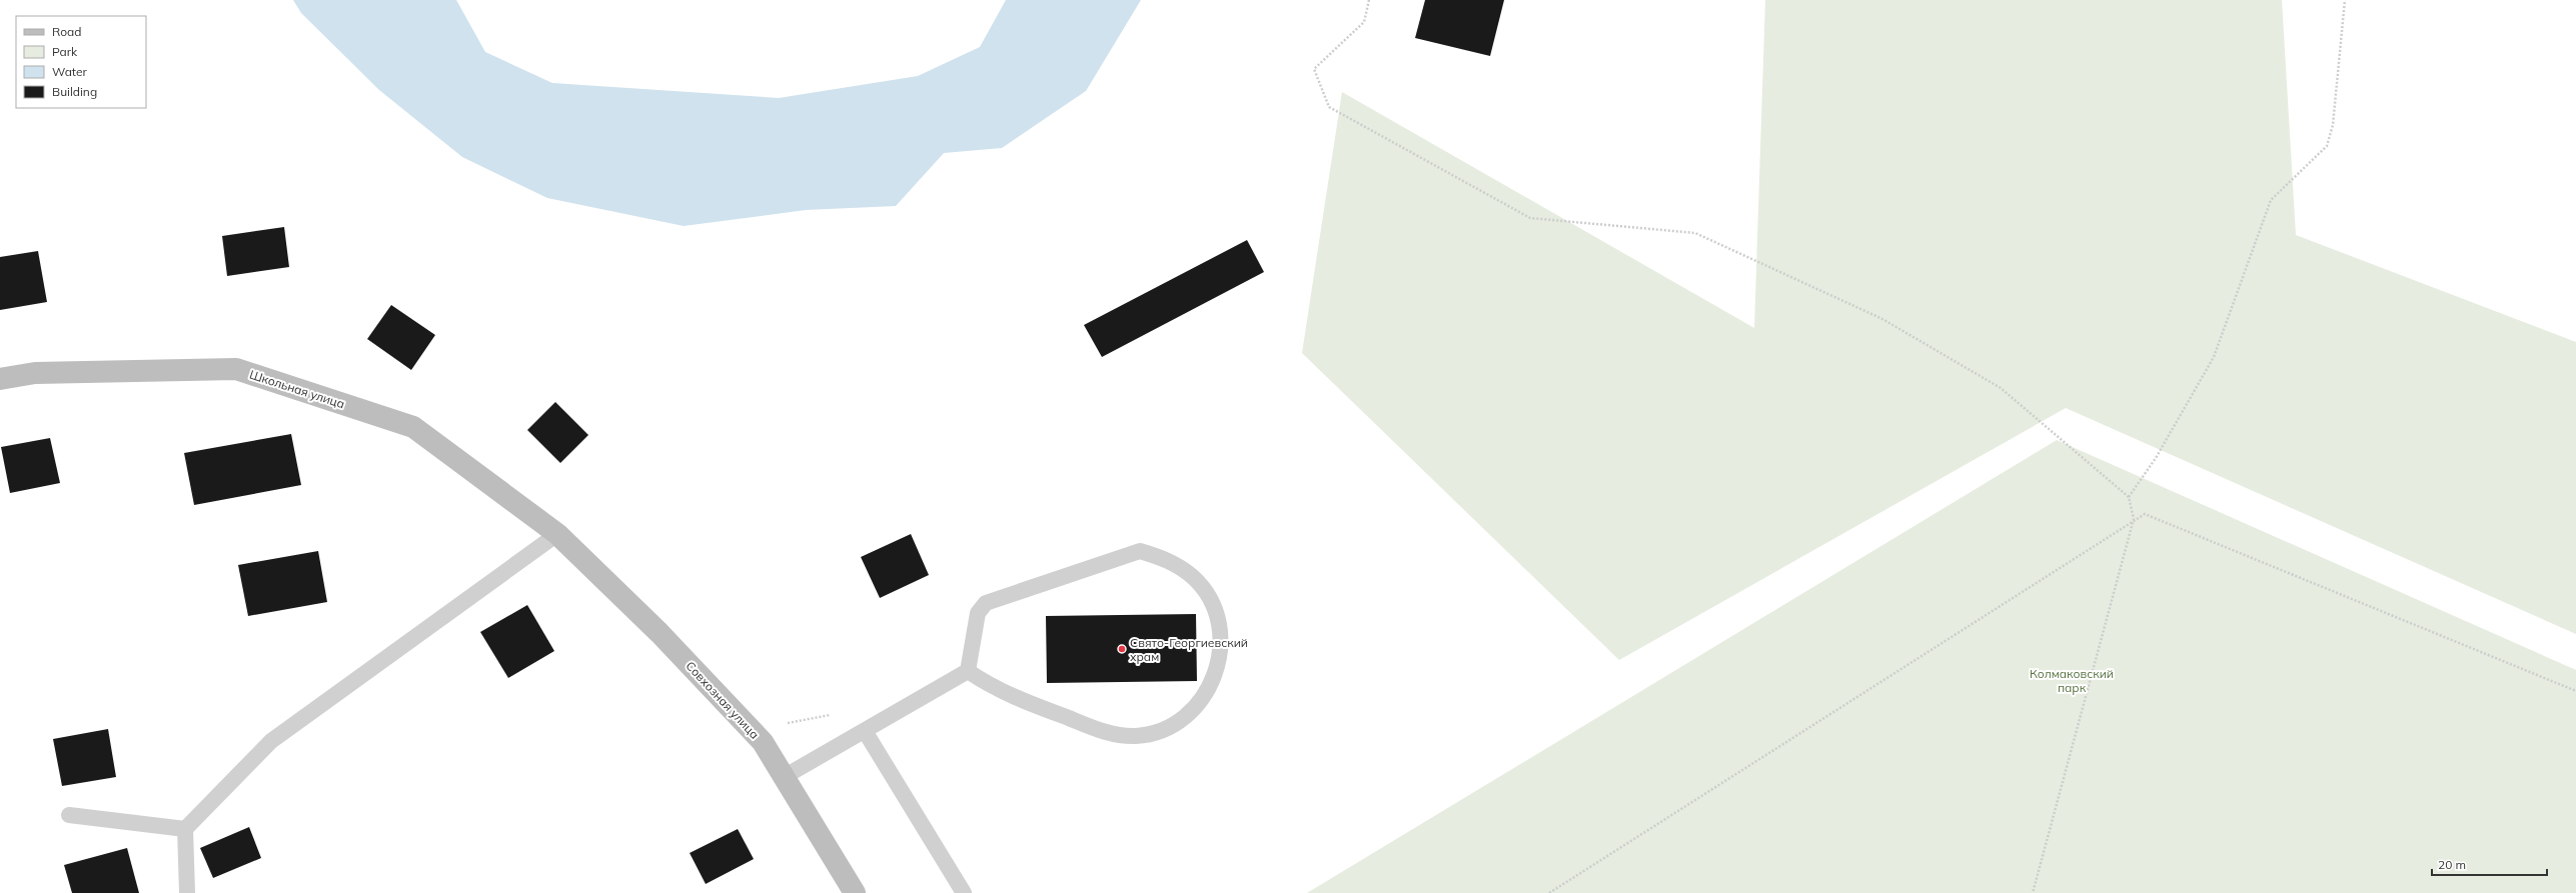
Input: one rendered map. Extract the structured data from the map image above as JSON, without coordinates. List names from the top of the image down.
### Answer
{
  "streets": {
    "street": ["Школьная улица", "Совхозная улица"]
  },
  "crossings": [
    ["Школьная улица", "Совхозная улица"]
  ],
  "parks": ["Колмаковский парк"],
  "places": ["Свято-Георгиевский храм"],
  "legend": [
    "Road",
    "Park",
    "Water",
    "Building"
  ],
  "scale_bar": "20 m"
}
